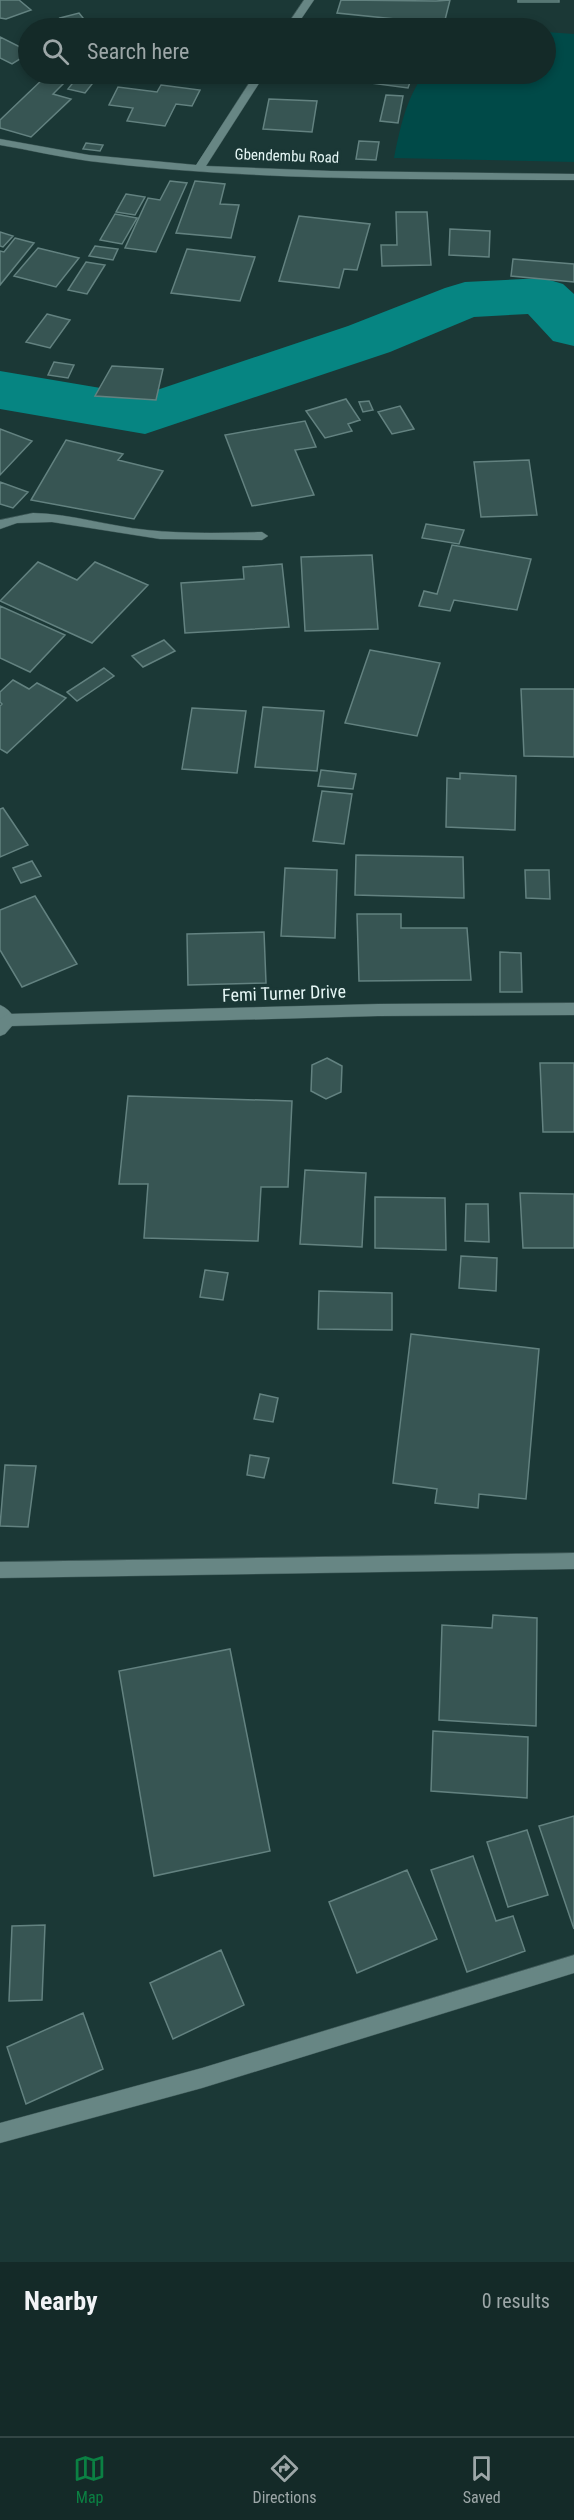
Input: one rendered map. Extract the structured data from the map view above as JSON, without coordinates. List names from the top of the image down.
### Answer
{
  "streets": {
    "street": ["Gbendembu Road", "Femi Turner Drive"]
  },
  "page": {
    "search": "Search here",
    "heading": ["Nearby", "0 results"],
    "nav": ["Map", "Directions", "Saved"]
  }
}
